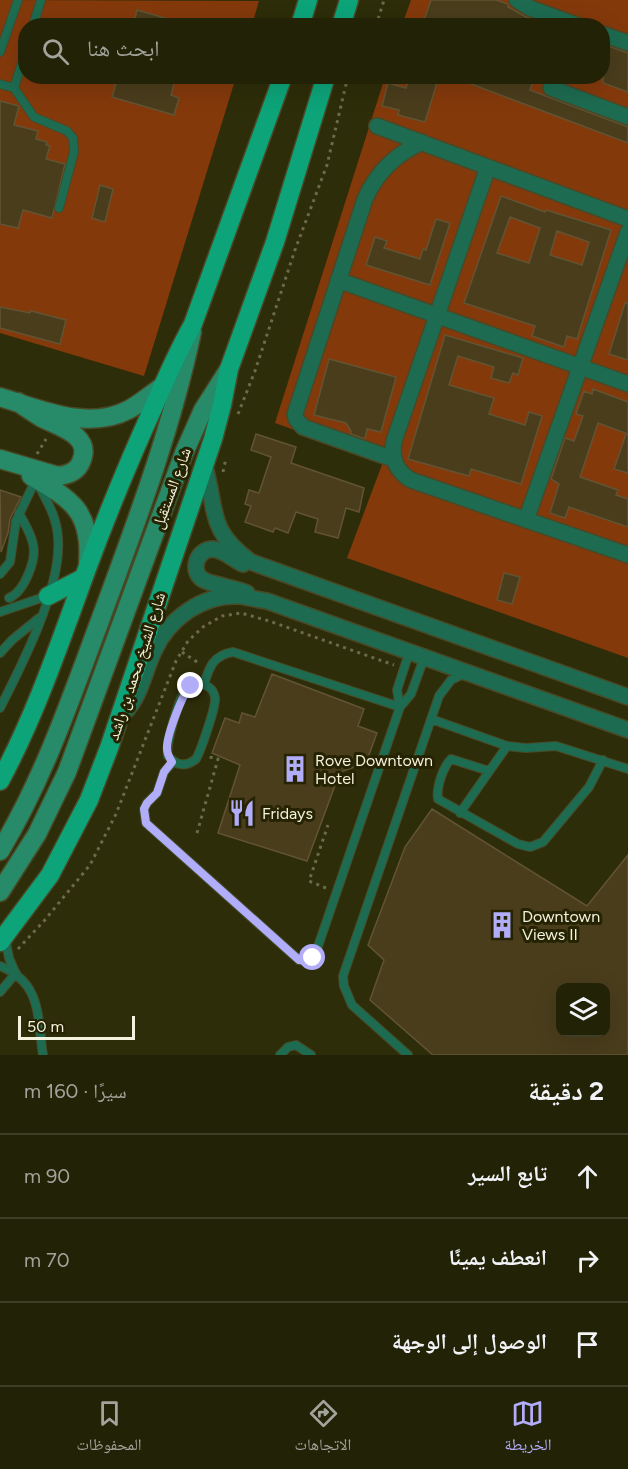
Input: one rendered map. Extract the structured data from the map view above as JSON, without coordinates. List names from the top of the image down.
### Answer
{
  "streets": {
    "main road": ["شارع المستقبل", "شارع الشيخ محمد بن راشد"]
  },
  "crossings": [
    ["شارع المستقبل", "شارع الشيخ محمد بن راشد"]
  ],
  "places": {
    "building": ["Rove Downtown Hotel", "Downtown Views II"],
    "restaurant": ["Fridays"]
  },
  "scale_bar": "50 m",
  "page": {
    "search": "ابحث هنا",
    "scale": "50 m",
    "heading": ["2 دقيقة", "سيرًا · 160 m"],
    "list": [
      ["تابع السير", "90 m"],
      ["انعطف يمينًا", "70 m"],
      "الوصول إلى الوجهة"
    ],
    "nav": ["الخريطة", "الاتجاهات", "المحفوظات"]
  }
}
